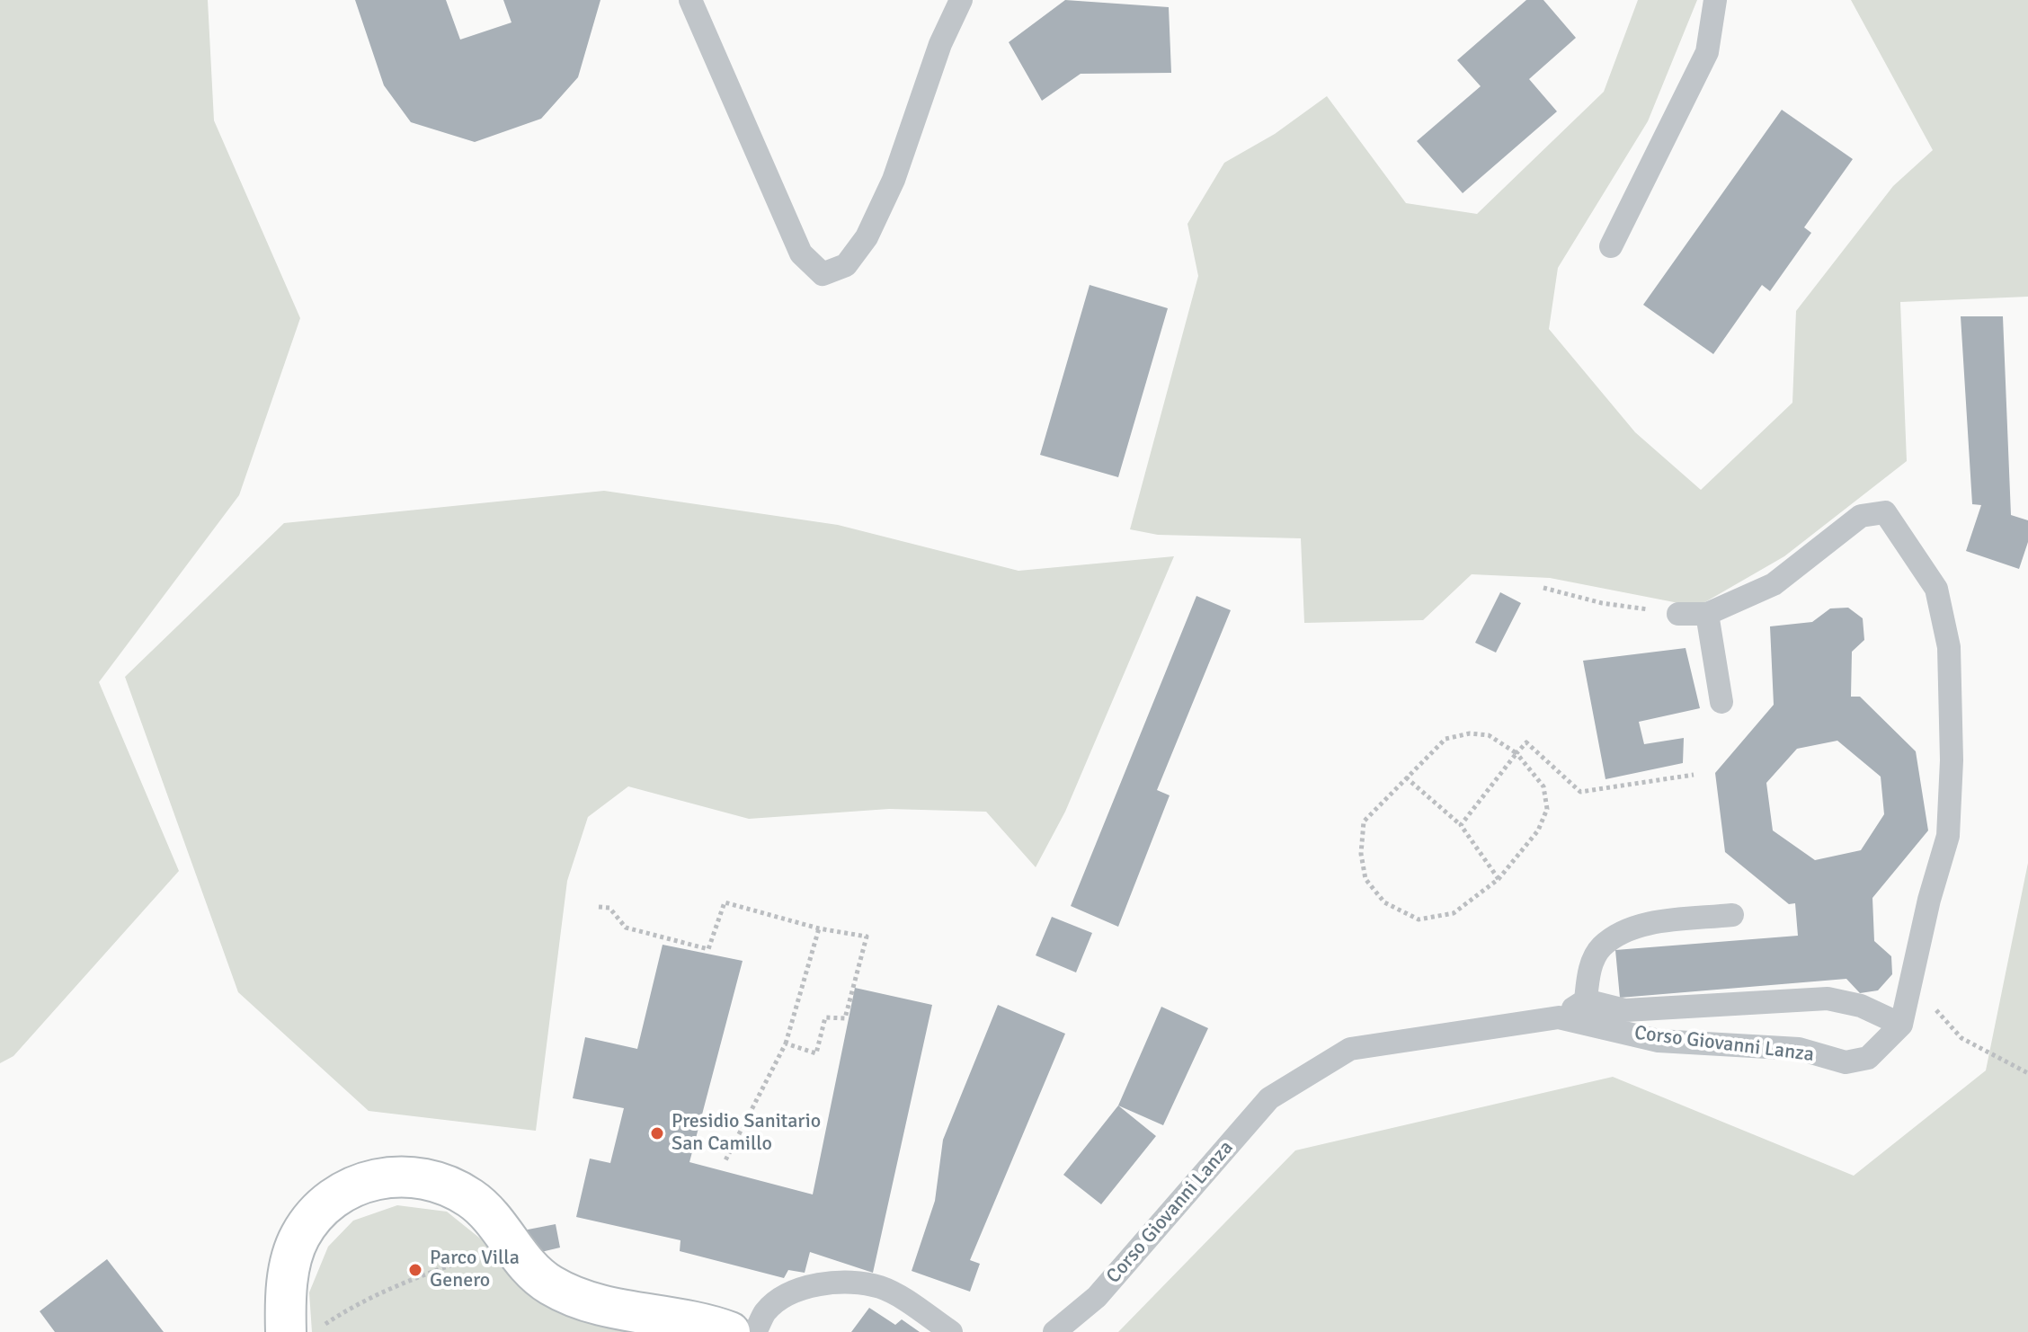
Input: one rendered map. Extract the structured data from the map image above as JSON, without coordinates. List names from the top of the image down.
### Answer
{
  "streets": {
    "lane": ["Corso Giovanni Lanza"]
  },
  "places": ["Presidio Sanitario San Camillo", "Parco Villa Genero"]
}
